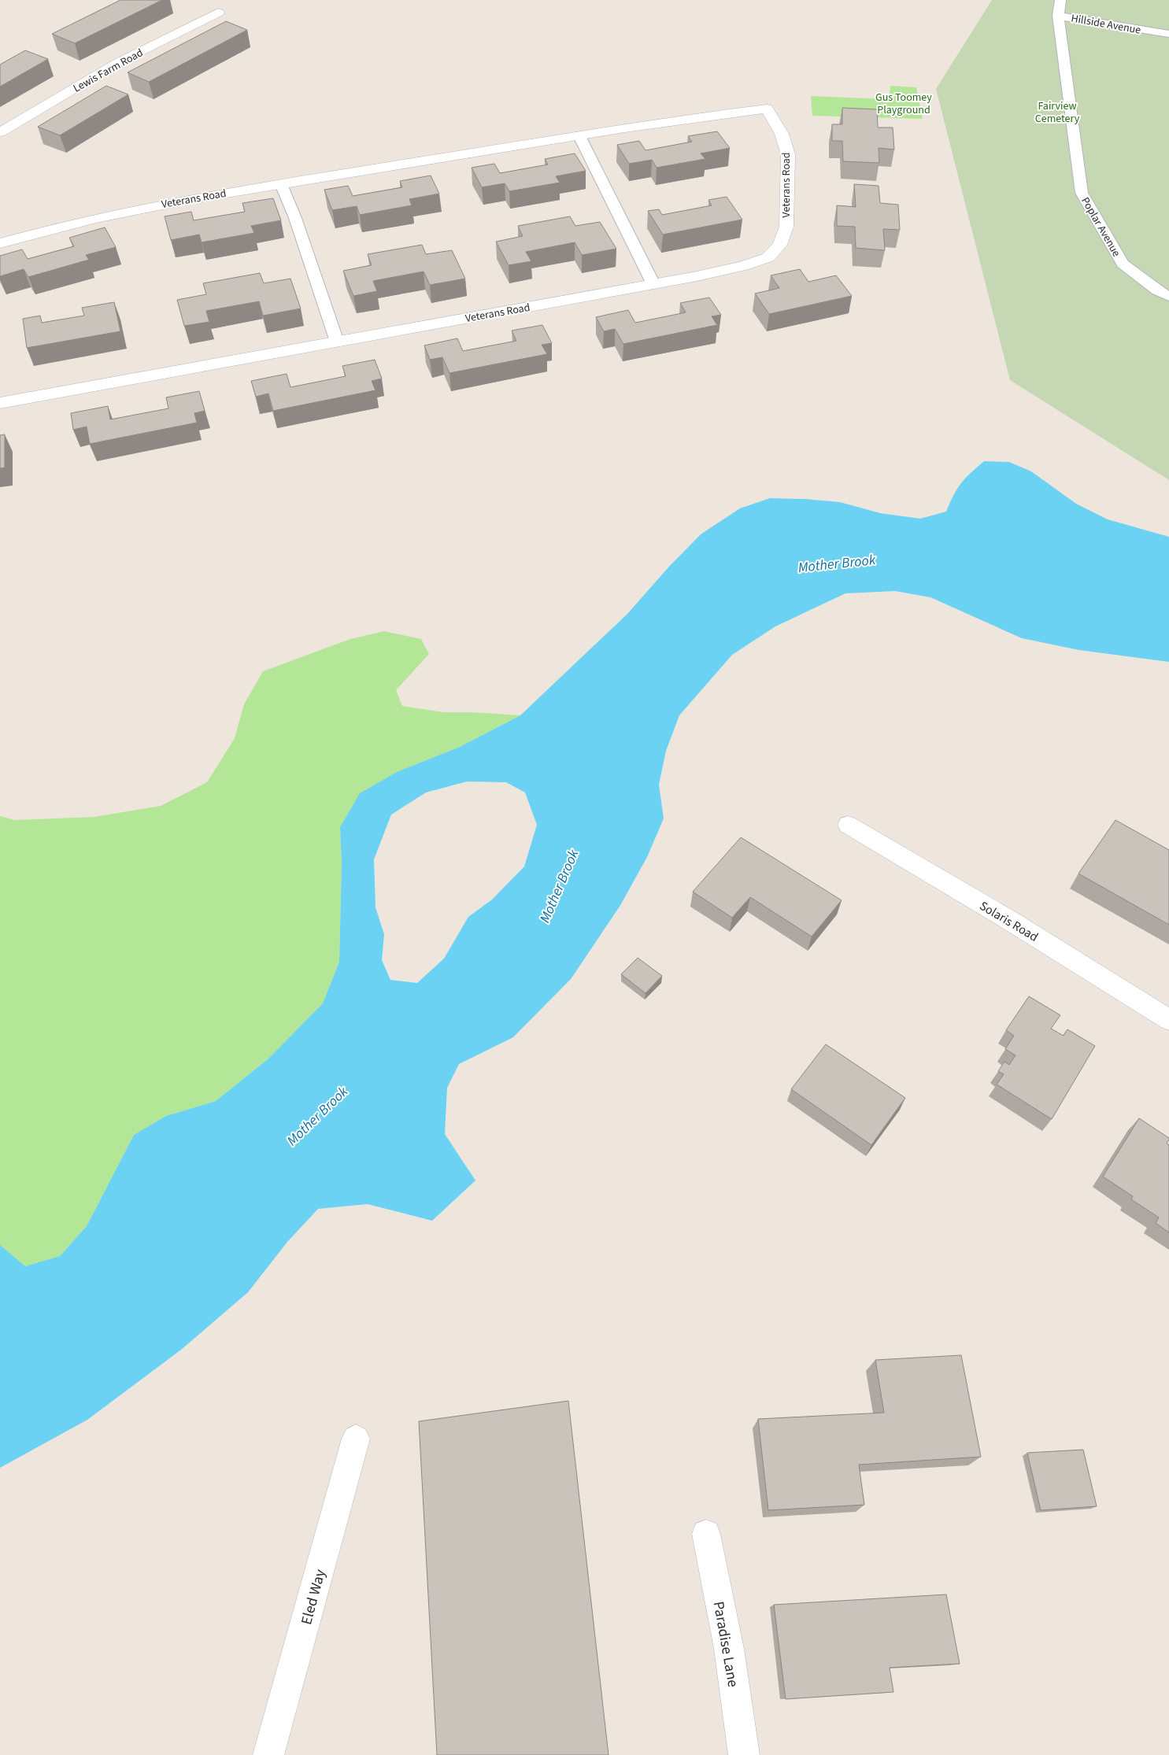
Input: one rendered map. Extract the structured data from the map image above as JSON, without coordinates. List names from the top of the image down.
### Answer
{
  "streets": {
    "street": [
      "Lewis Farm Road",
      "Veterans Road",
      "Solaris Road",
      "Eled Way",
      "Paradise Lane"
    ],
    "lane": ["Hillside Avenue", "Poplar Avenue"]
  },
  "crossings": [
    ["Hillside Avenue", "Poplar Avenue"]
  ],
  "water": ["Mother Brook"],
  "parks": ["Gus Toomey Playground", "Fairview Cemetery"]
}
